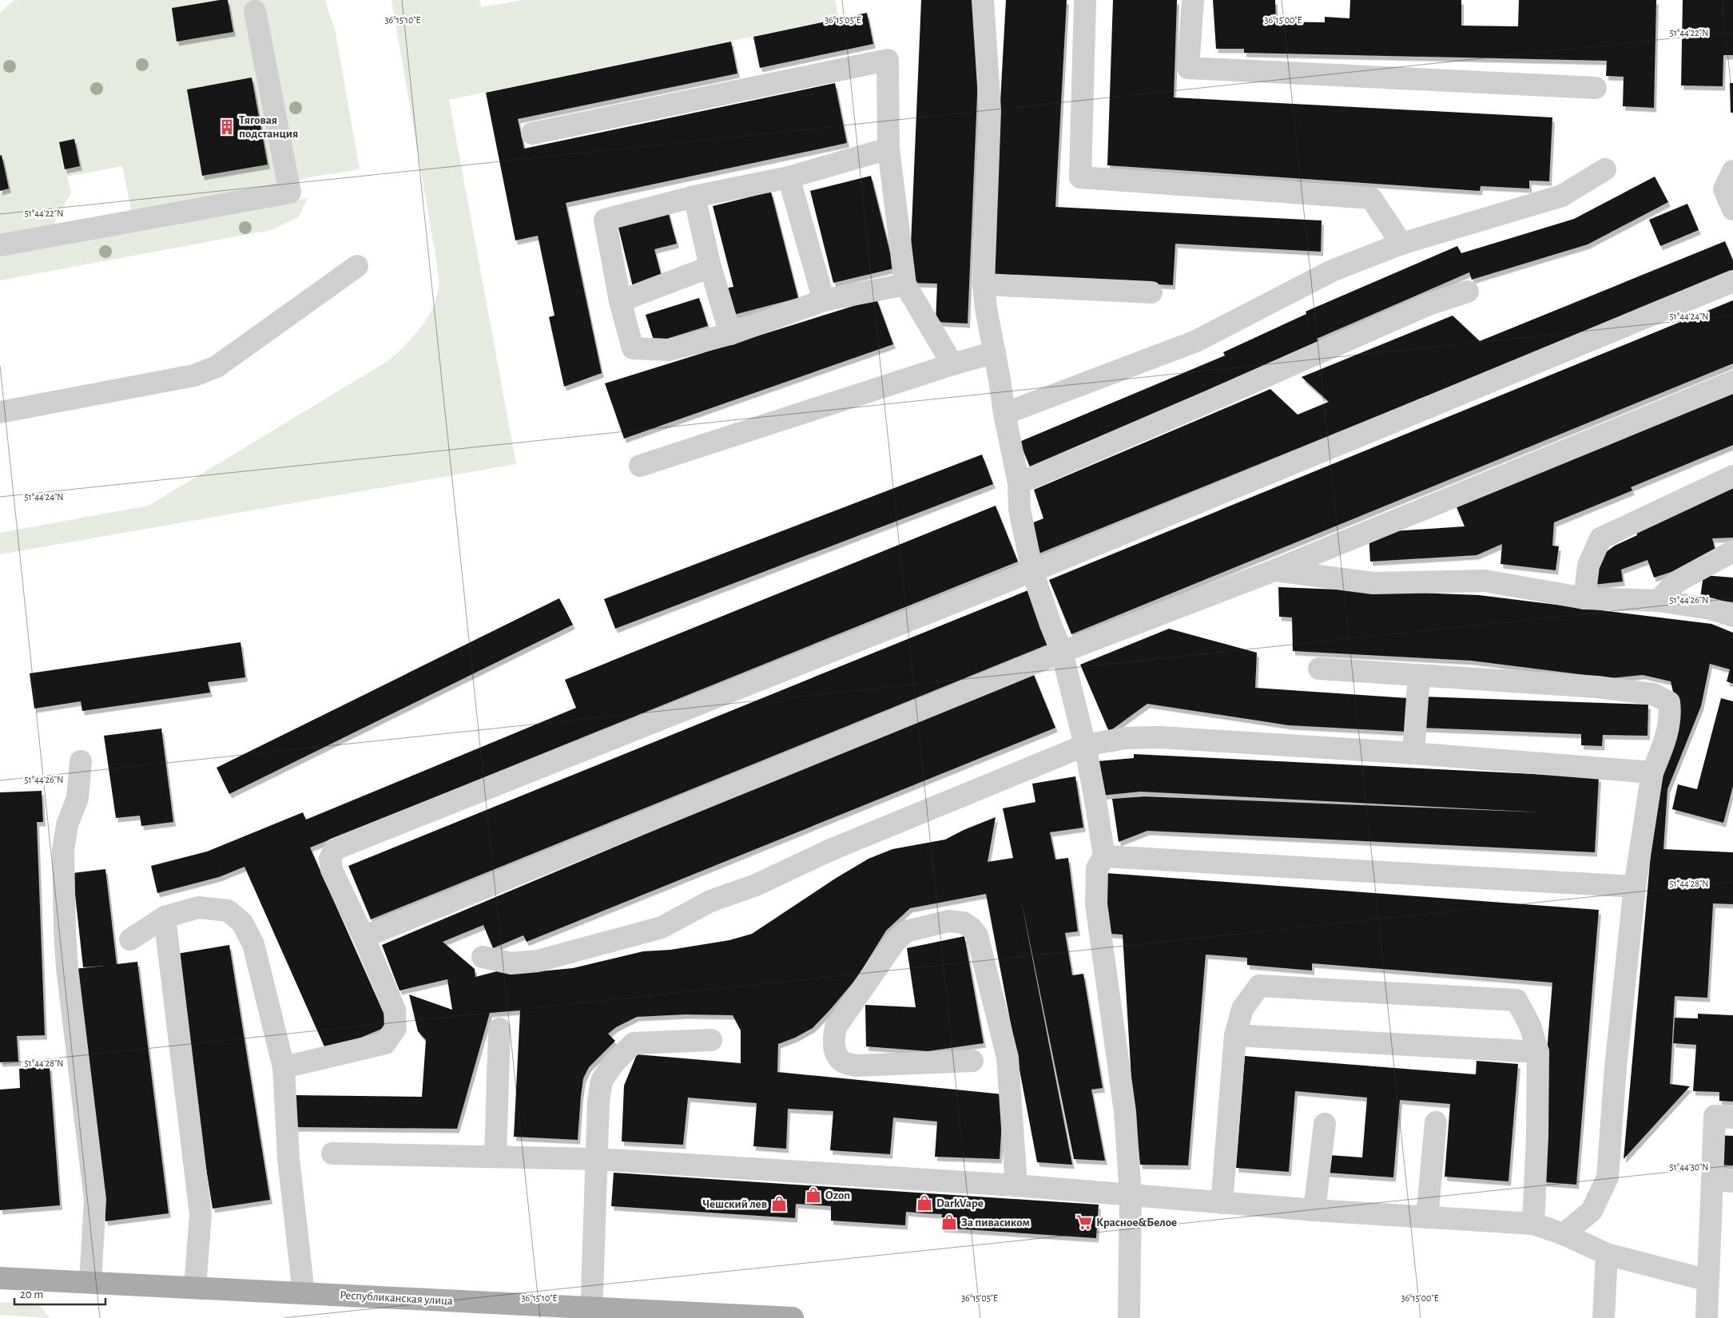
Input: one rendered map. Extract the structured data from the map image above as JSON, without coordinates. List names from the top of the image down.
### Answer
{
  "streets": {
    "main road": ["Республиканская улица"]
  },
  "places": {
    "building": ["Тяговая подстанция"],
    "shop": [
      "Ozon",
      "DarkVape",
      "Чешский лев",
      "За пивасиком"
    ],
    "supermarket": ["Красное&Белое"]
  },
  "scale_bar": "20 m",
  "coordinates": [
    "36°15'10\"E",
    "36°15'05\"E",
    "36°15'00\"E",
    "51°44'22\"N",
    "51°44'24\"N",
    "51°44'26\"N",
    "51°44'28\"N",
    "51°44'30\"N"
  ]
}
